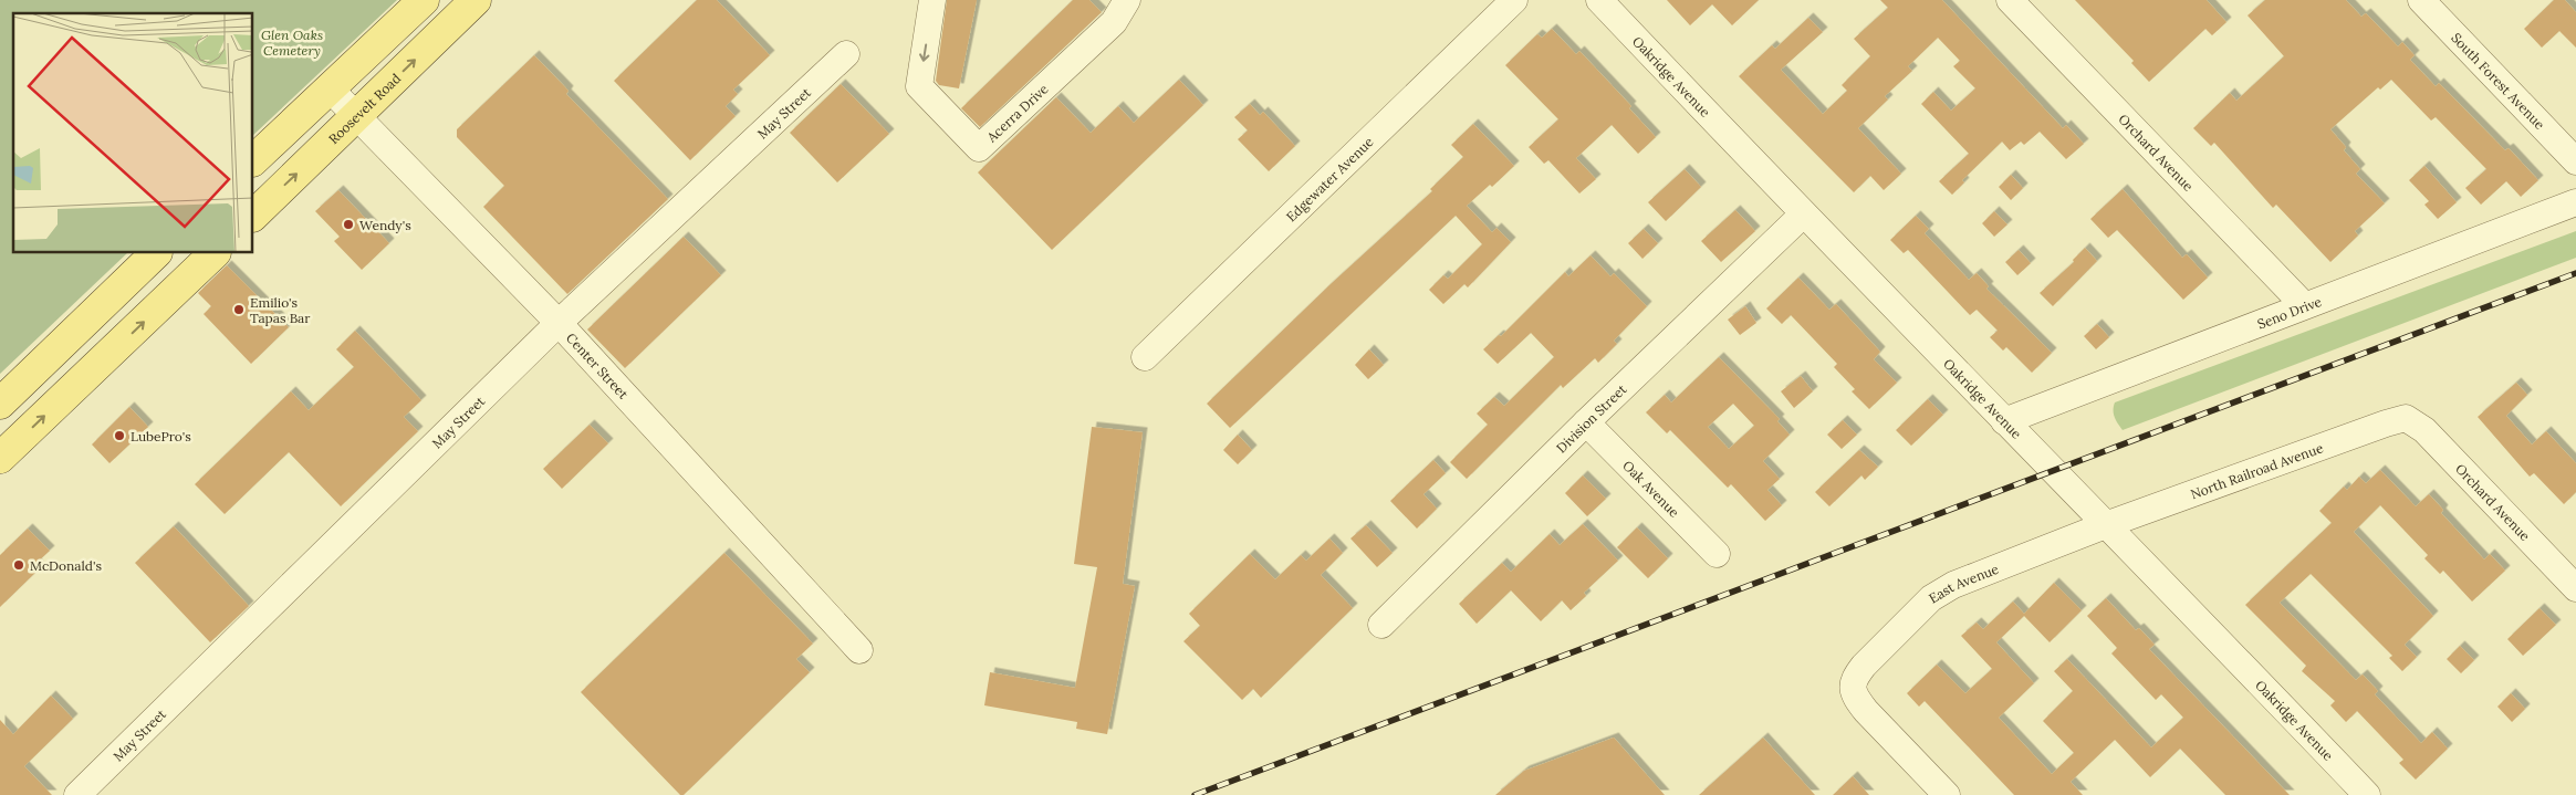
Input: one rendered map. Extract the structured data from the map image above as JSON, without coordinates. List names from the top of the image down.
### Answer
{
  "streets": {
    "main road": ["Roosevelt Road"],
    "street": [
      "Oakridge Avenue",
      "South Forest Avenue",
      "May Street",
      "Acerra Drive",
      "Orchard Avenue",
      "Edgewater Avenue",
      "Seno Drive",
      "Center Street",
      "Division Street",
      "North Railroad Avenue",
      "Oak Avenue",
      "East Avenue"
    ]
  },
  "crossings": [
    ["Oakridge Avenue", "Seno Drive"],
    ["Oakridge Avenue", "Division Street"],
    ["Oakridge Avenue", "North Railroad Avenue"],
    ["Oakridge Avenue", "East Avenue"],
    ["Roosevelt Road", "Center Street"],
    ["May Street", "Center Street"],
    ["Orchard Avenue", "Seno Drive"],
    ["Orchard Avenue", "North Railroad Avenue"],
    ["Division Street", "Oak Avenue"],
    ["North Railroad Avenue", "East Avenue"]
  ],
  "parks": ["Glen Oaks Cemetery"],
  "places": [
    "Wendy's",
    "Emilio's Tapas Bar",
    "LubePro's",
    "McDonald's"
  ]
}
